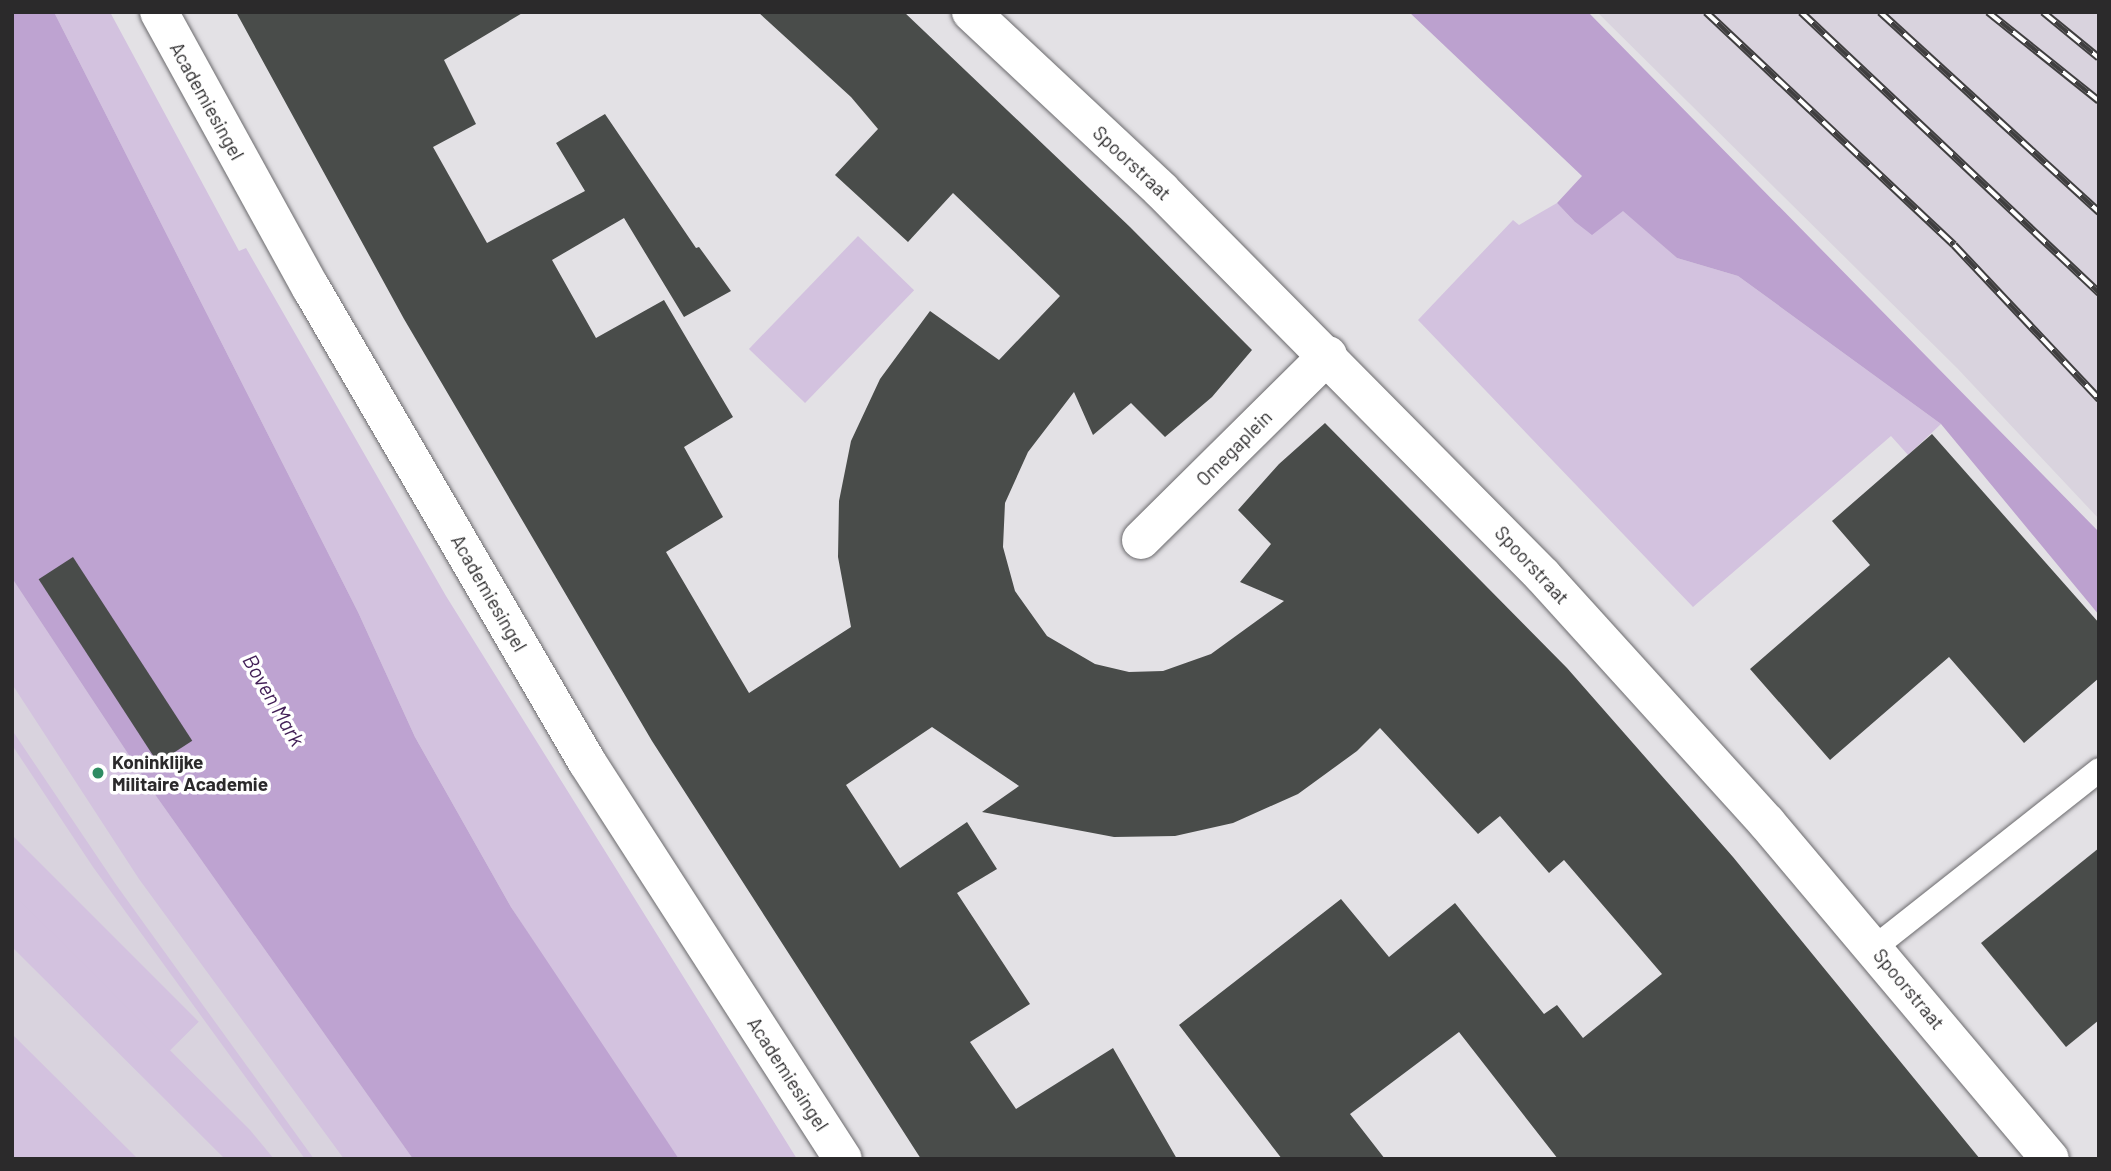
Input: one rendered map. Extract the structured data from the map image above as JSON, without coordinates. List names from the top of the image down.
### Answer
{
  "streets": {
    "street": ["Academiesingel", "Spoorstraat", "Omegaplein"]
  },
  "crossings": [
    ["Spoorstraat", "Omegaplein"]
  ],
  "water": ["Boven Mark"],
  "places": ["Koninklijke Militaire Academie"]
}
